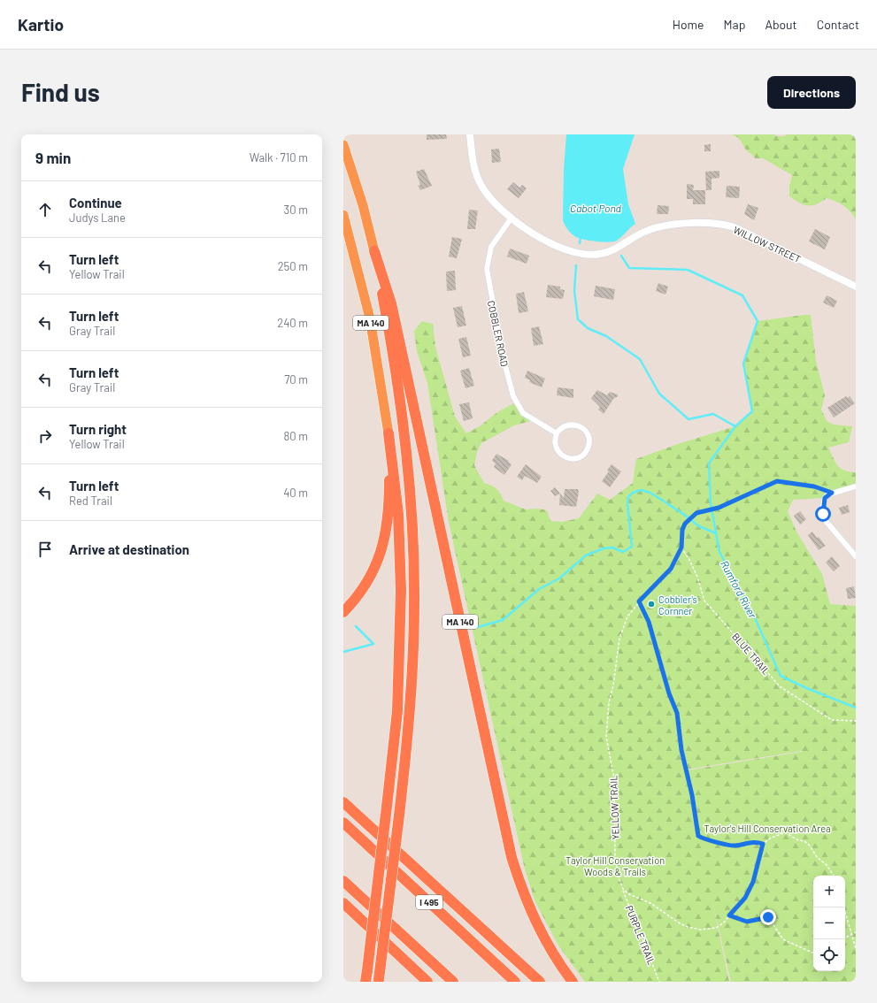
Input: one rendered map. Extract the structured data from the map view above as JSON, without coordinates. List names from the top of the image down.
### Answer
{
  "streets": {
    "highway": ["MA 140", "I 495"],
    "street": ["WILLOW STREET", "COBBLER ROAD"],
    "path": ["BLUE TRAIL", "YELLOW TRAIL", "PURPLE TRAIL"]
  },
  "crossings": [
    ["WILLOW STREET", "COBBLER ROAD"],
    ["BLUE TRAIL", "YELLOW TRAIL"],
    ["YELLOW TRAIL", "PURPLE TRAIL"]
  ],
  "water": ["Cabot Pond", "Rumford River"],
  "parks": ["Taylor's Hill Conservation Area", "Taylor Hill Conservation Woods & Trails"],
  "places": ["Cobbler's Cornner"],
  "page": {
    "header": "Kartio",
    "nav": [
      "Home",
      "Map",
      "About",
      "Contact"
    ],
    "buttons": "Directions",
    "title": "Find us",
    "heading": ["9 min", "Walk · 710 m"],
    "list": [
      ["Continue", "Judys Lane", "30 m"],
      ["Turn left", "Yellow Trail", "250 m"],
      ["Turn left", "Gray Trail", "240 m"],
      ["Turn left", "Gray Trail", "70 m"],
      ["Turn right", "Yellow Trail", "80 m"],
      ["Turn left", "Red Trail", "40 m"],
      "Arrive at destination"
    ],
    "map_buttons": ["+", "−"]
  }
}
